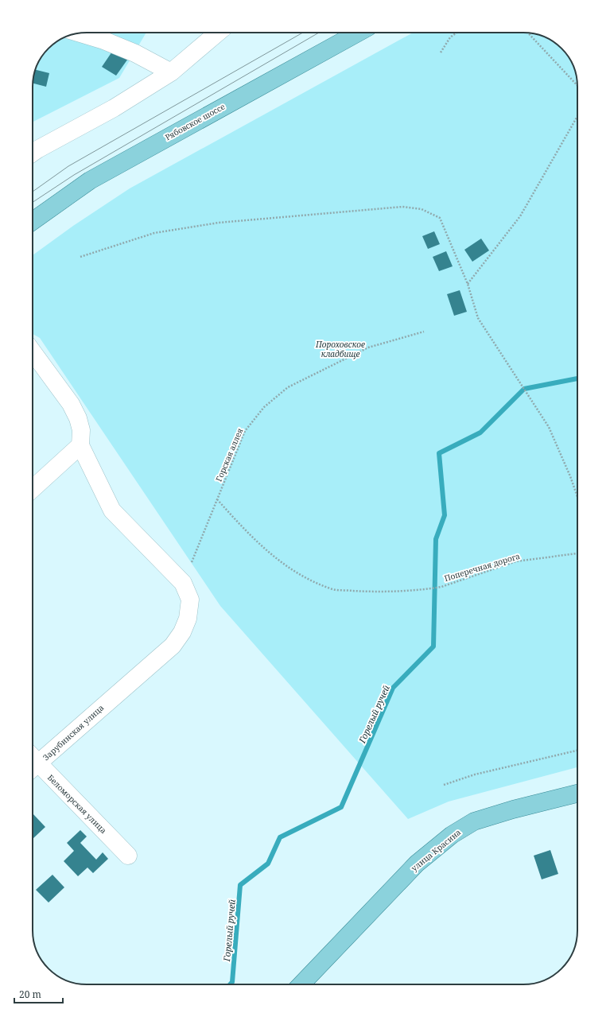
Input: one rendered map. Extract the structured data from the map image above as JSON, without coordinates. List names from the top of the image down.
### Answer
{
  "streets": {
    "main road": ["Рябовское шоссе", "улица Красина"],
    "street": ["Зарубинская улица", "Беломорская улица"],
    "path": ["Горская аллея", "Поперечная дорога"]
  },
  "crossings": [
    ["Горская аллея", "Поперечная дорога"]
  ],
  "water": ["Горелый ручей"],
  "parks": ["Пороховское кладбище"],
  "scale_bar": "20 m"
}
